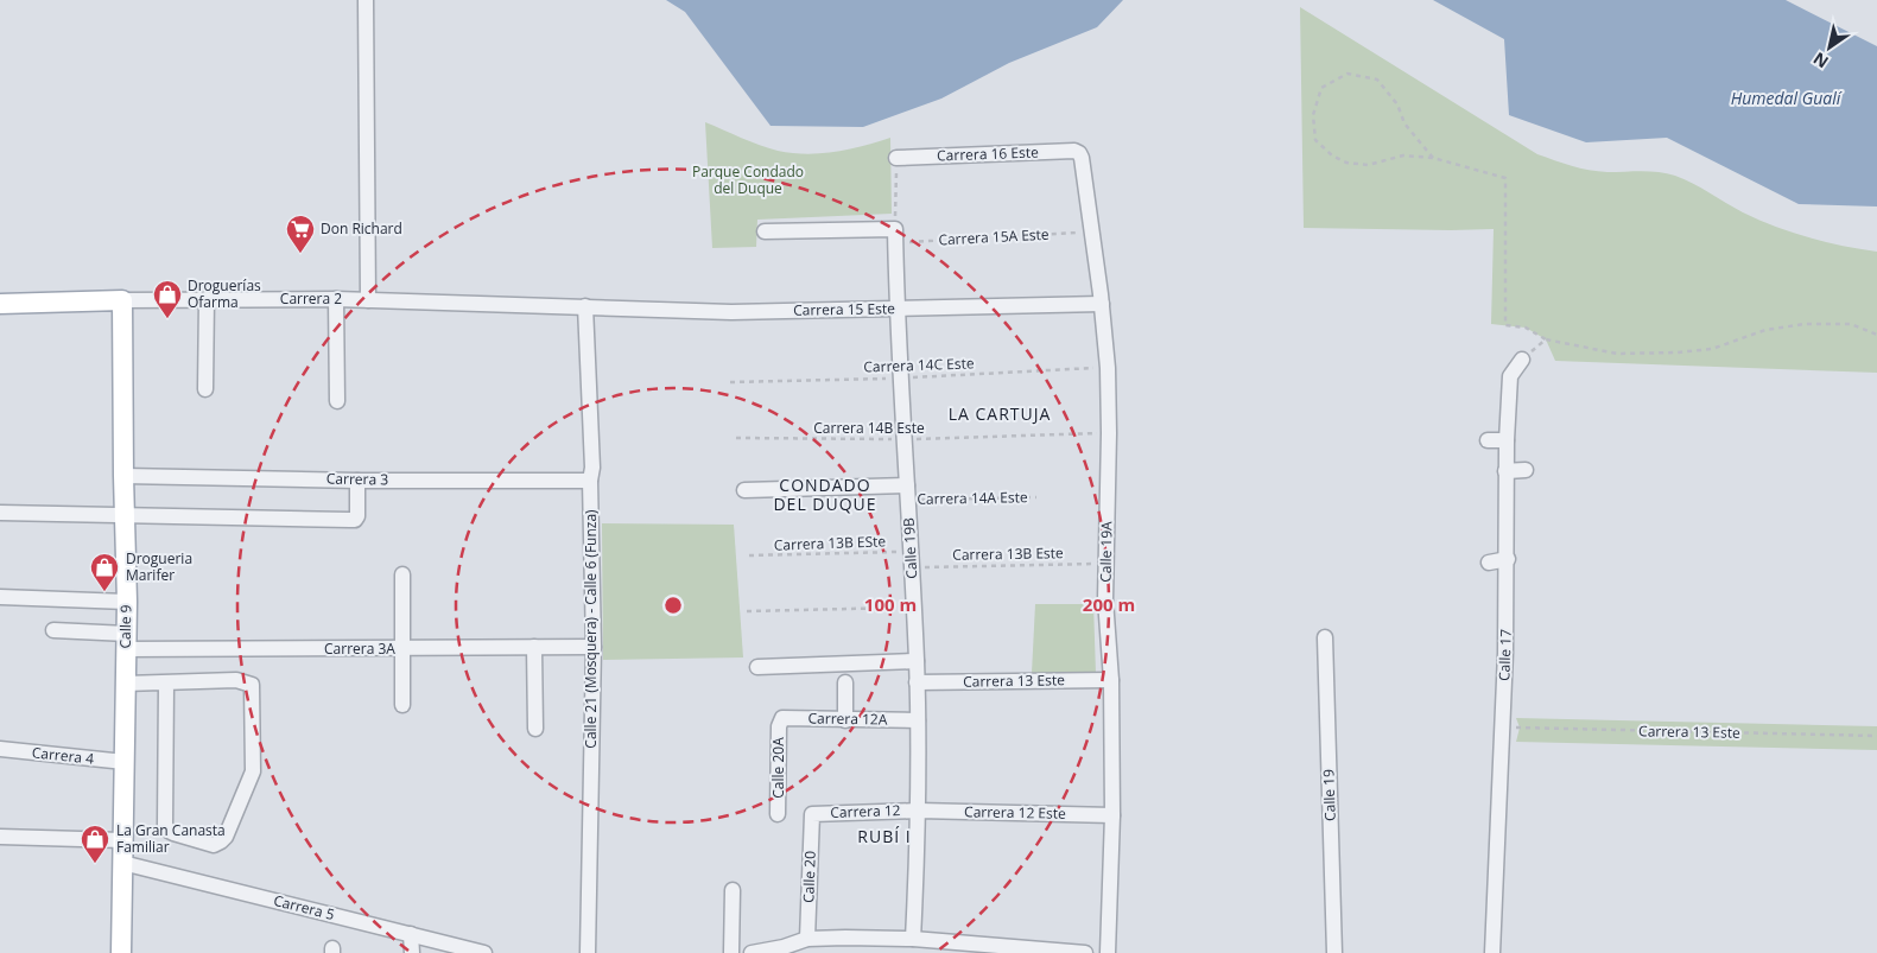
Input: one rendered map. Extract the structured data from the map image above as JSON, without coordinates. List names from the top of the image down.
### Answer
{
  "streets": {
    "main road": ["Carrera 2", "Calle 9"],
    "street": [
      "Carrera 16 Este",
      "Carrera 15 Este",
      "Carrera 3",
      "Carrera 14A Este",
      "Calle 19B",
      "Calle 19A",
      "Calle 21 (Mosquera) - Calle 6 (Funza)",
      "Carrera 3A",
      "Calle 17",
      "Carrera 13 Este",
      "Carrera 12A",
      "Carrera 4",
      "Calle 20A",
      "Calle 19",
      "Carrera 12",
      "Carrera 12 Este",
      "Calle 20",
      "Carrera 5"
    ],
    "path": [
      "Carrera 15A Este",
      "Carrera 14C Este",
      "Carrera 14B Este",
      "Carrera 13B ESte",
      "Carrera 13B Este"
    ]
  },
  "crossings": [
    ["Carrera 16 Este", "Calle 19A"],
    ["Carrera 15A Este", "Calle 19B"],
    ["Carrera 15A Este", "Calle 19A"],
    ["Carrera 2", "Carrera 15 Este"],
    ["Carrera 2", "Calle 9"],
    ["Carrera 2", "Calle 21 (Mosquera) - Calle 6 (Funza)"],
    ["Carrera 15 Este", "Calle 19B"],
    ["Carrera 15 Este", "Calle 19A"],
    ["Carrera 15 Este", "Calle 21 (Mosquera) - Calle 6 (Funza)"],
    ["Carrera 14C Este", "Calle 19B"],
    ["Carrera 14C Este", "Calle 19A"],
    ["Carrera 14B Este", "Calle 19B"],
    ["Carrera 14B Este", "Calle 19A"],
    ["Carrera 3", "Calle 9"],
    ["Carrera 3", "Calle 21 (Mosquera) - Calle 6 (Funza)"],
    ["Carrera 14A Este", "Calle 19B"],
    ["Carrera 13B ESte", "Calle 19B"],
    ["Calle 19B", "Carrera 13B Este"],
    ["Calle 19B", "Carrera 13 Este"],
    ["Calle 19B", "Carrera 12A"],
    ["Calle 19B", "Carrera 12"],
    ["Calle 19B", "Carrera 12 Este"],
    ["Calle 19A", "Carrera 13B Este"],
    ["Calle 19A", "Carrera 13 Este"],
    ["Calle 19A", "Carrera 12 Este"],
    ["Calle 9", "Carrera 3A"],
    ["Calle 9", "Carrera 4"],
    ["Calle 9", "Carrera 5"],
    ["Calle 21 (Mosquera) - Calle 6 (Funza)", "Carrera 3A"],
    ["Calle 17", "Carrera 13 Este"],
    ["Carrera 12A", "Calle 20A"],
    ["Carrera 12", "Carrera 12 Este"],
    ["Carrera 12", "Calle 20"]
  ],
  "districts": ["LA CARTUJA", "CONDADO DEL DUQUE", "RUBÍ I"],
  "water": ["Humedal Gualí"],
  "parks": ["Parque Condado del Duque"],
  "places": {
    "supermarket": ["Don Richard"],
    "shop": ["Droguerías Ofarma", "Drogueria Marifer", "La Gran Canasta Familiar"]
  },
  "north": "bottom left",
  "rings": ["100 m", "200 m"]
}
